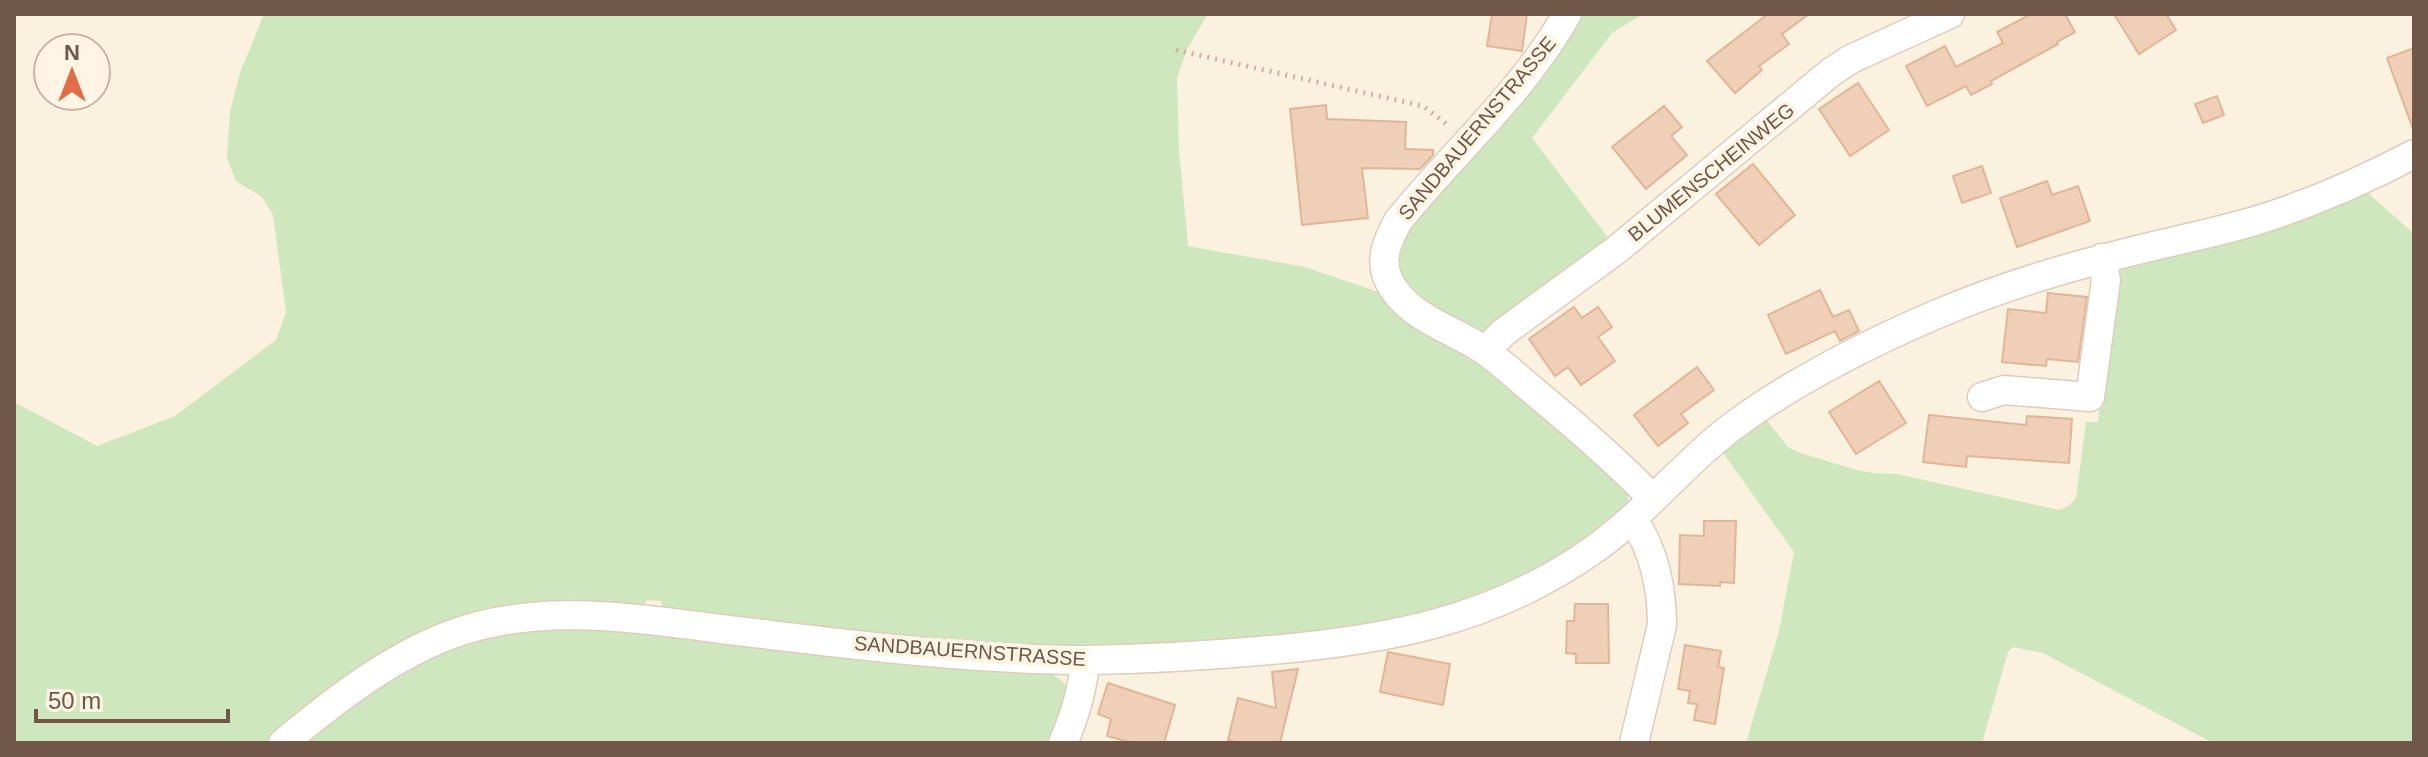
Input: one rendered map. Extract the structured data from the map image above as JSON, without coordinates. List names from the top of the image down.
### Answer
{
  "streets": {
    "street": ["SANDBAUERNSTRASSE", "BLUMENSCHEINWEG"]
  },
  "crossings": [
    ["SANDBAUERNSTRASSE", "BLUMENSCHEINWEG"]
  ],
  "scale_bar": "50 m",
  "north": "top"
}
